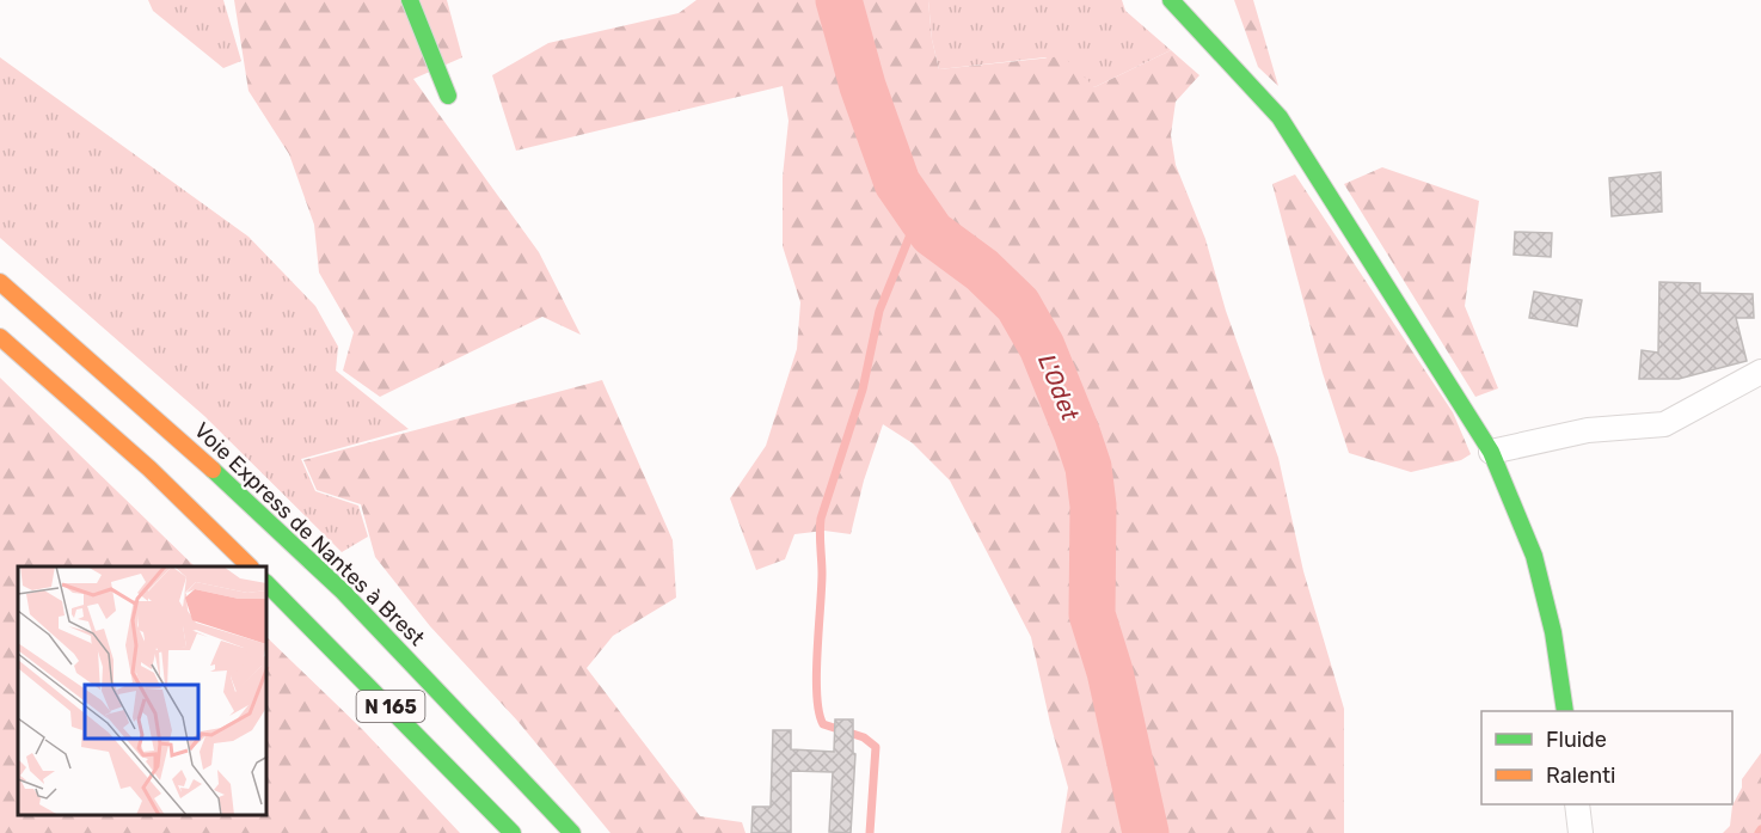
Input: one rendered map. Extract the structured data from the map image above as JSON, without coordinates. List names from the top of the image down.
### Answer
{
  "streets": {
    "main road": ["Voie Express de Nantes à Brest", "N 165"]
  },
  "water": ["L'Odet"],
  "legend": ["Fluide", "Ralenti"]
}
